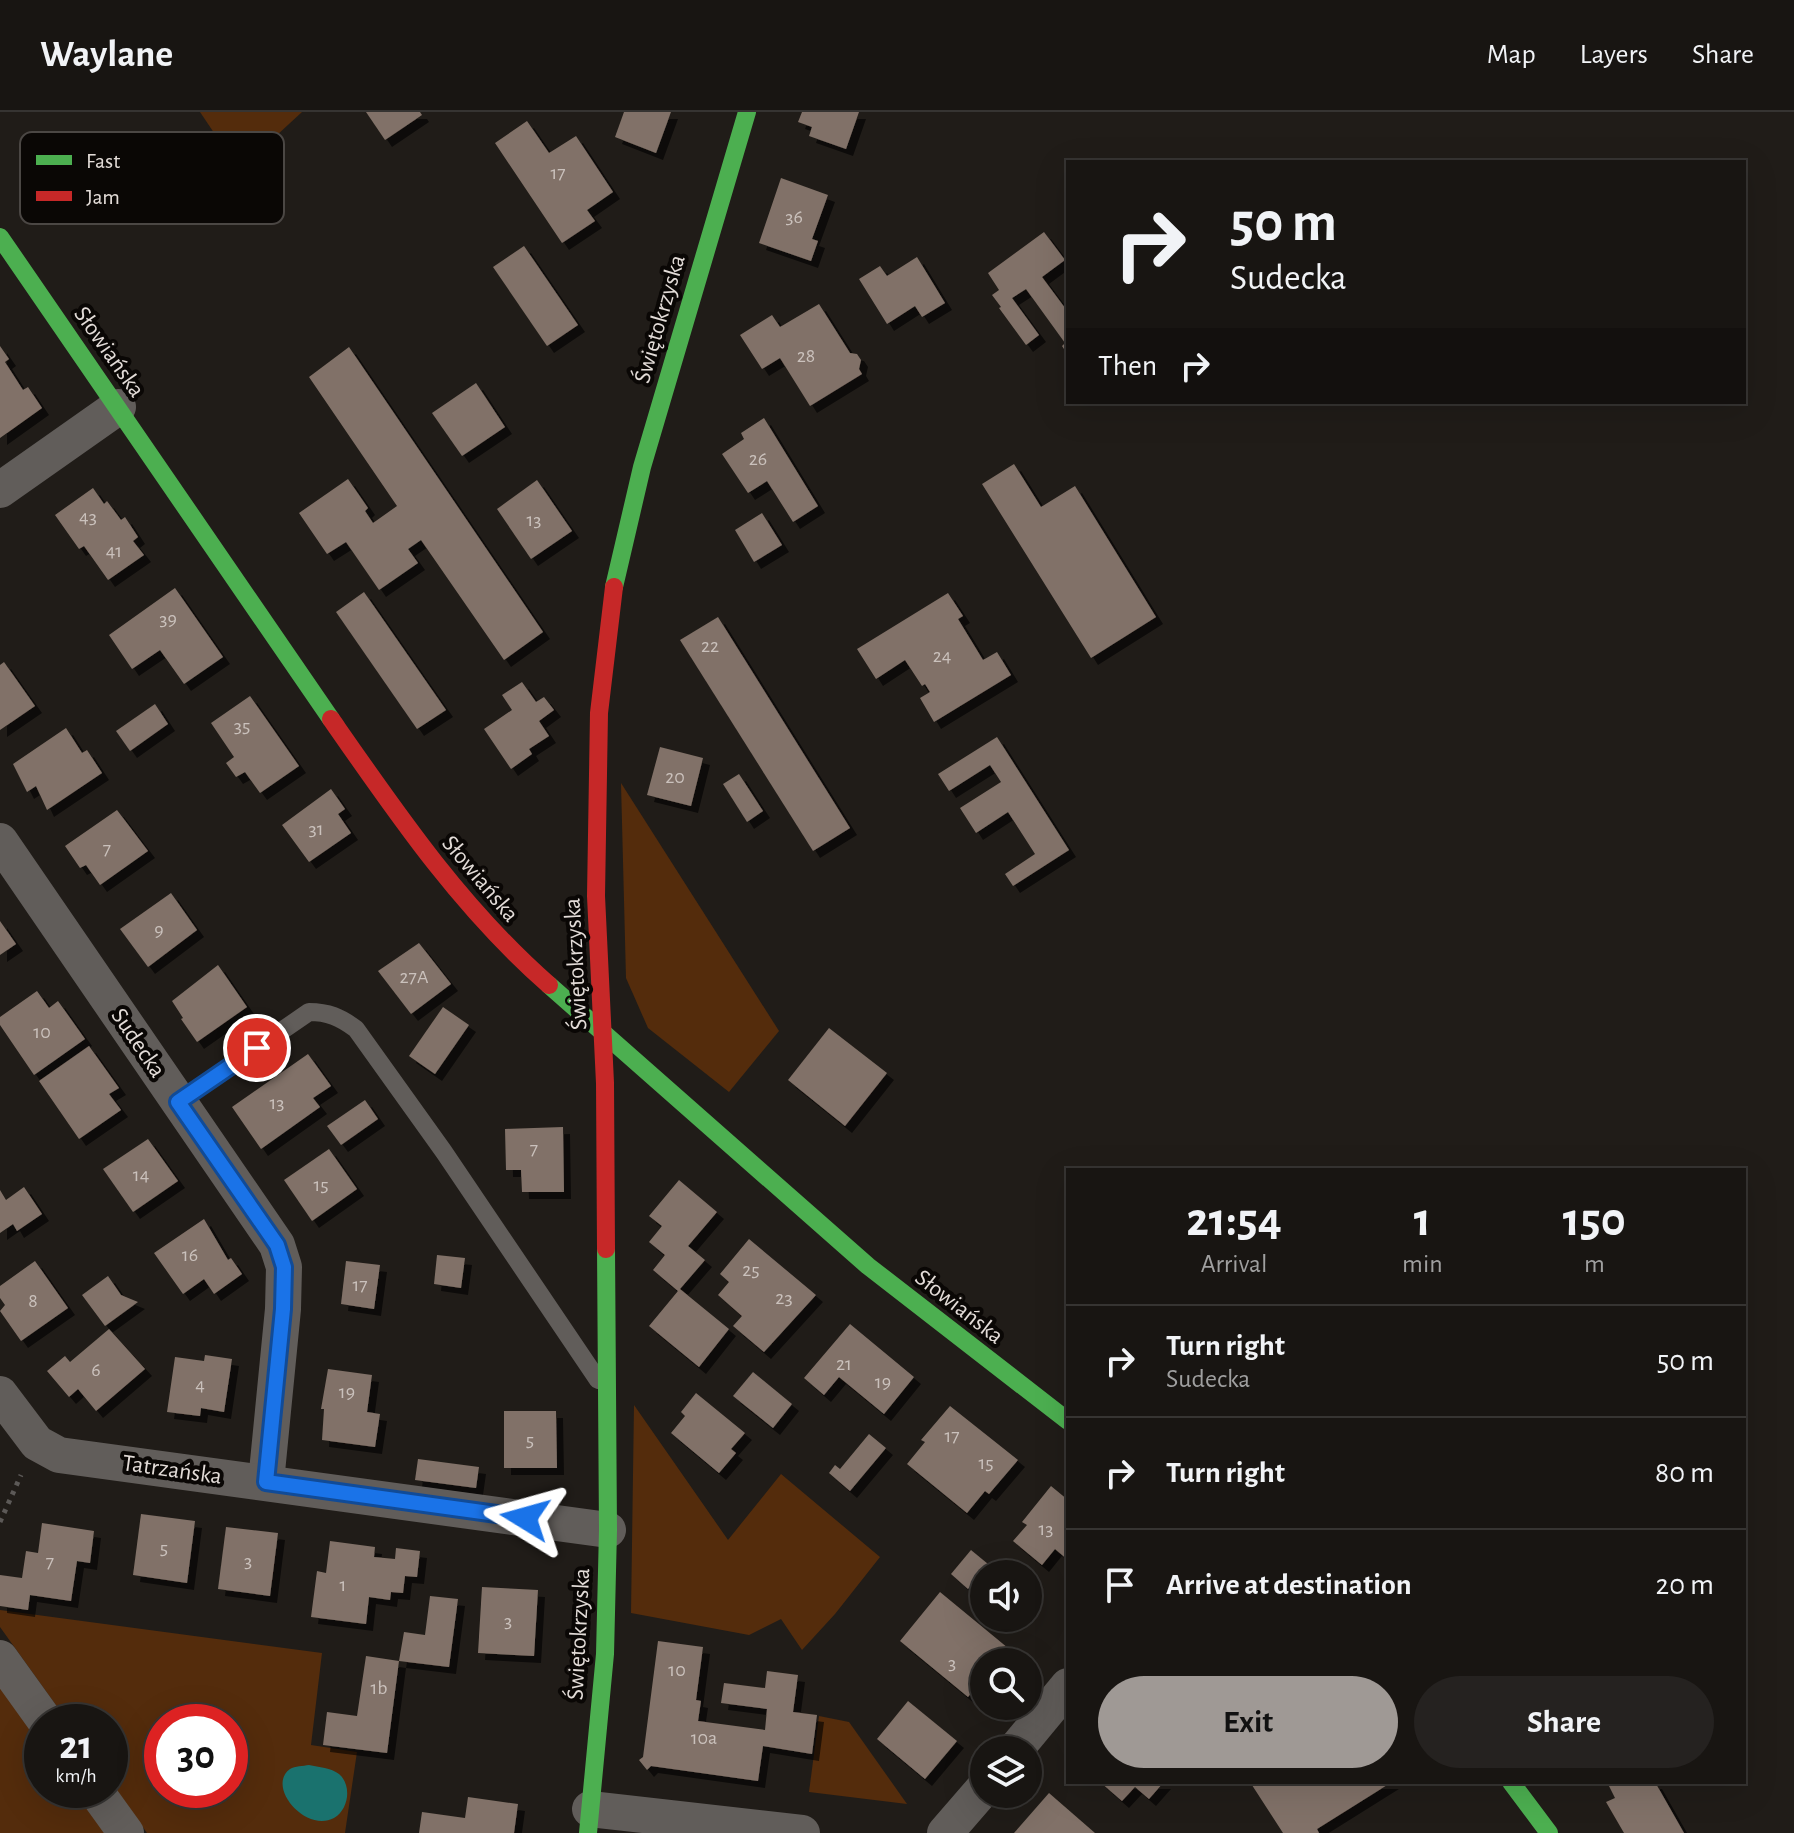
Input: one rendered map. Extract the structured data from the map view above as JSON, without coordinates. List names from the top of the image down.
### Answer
{
  "streets": {
    "street": [
      "Świętokrzyska",
      "Słowiańska",
      "Sudecka",
      "Tatrzańska"
    ]
  },
  "crossings": [
    ["Świętokrzyska", "Słowiańska"],
    ["Świętokrzyska", "Tatrzańska"],
    ["Sudecka", "Tatrzańska"]
  ],
  "house_numbers": [
    "17",
    "36",
    "28",
    "26",
    "43",
    "13",
    "41",
    "39",
    "22",
    "24",
    "35",
    "20",
    "31",
    "7",
    "9",
    "27A",
    "10",
    "13",
    "7",
    "14",
    "15",
    "16",
    "25",
    "17",
    "23",
    "8",
    "21",
    "6",
    "19",
    "4",
    "19",
    "17",
    "5",
    "15",
    "13",
    "5",
    "3",
    "7",
    "1",
    "3",
    "3",
    "10",
    "1b",
    "10a"
  ],
  "legend": ["Fast", "Jam"],
  "page": {
    "header": "Waylane",
    "nav": ["Map", "Layers", "Share"],
    "turn": ["50 m", "Sudecka"],
    "then": "Then",
    "eta": [
      "21:54",
      "Arrival",
      "1",
      "min",
      "150",
      "m"
    ],
    "list": [
      {
        "name": "Turn right",
        "note": "Sudecka",
        "value": "50 m"
      },
      {
        "name": "Turn right",
        "value": "80 m"
      },
      {
        "name": "Arrive at destination",
        "value": "20 m"
      }
    ],
    "buttons": ["Exit", "Share"],
    "speed": "21 km/h",
    "limit": "30"
  }
}
